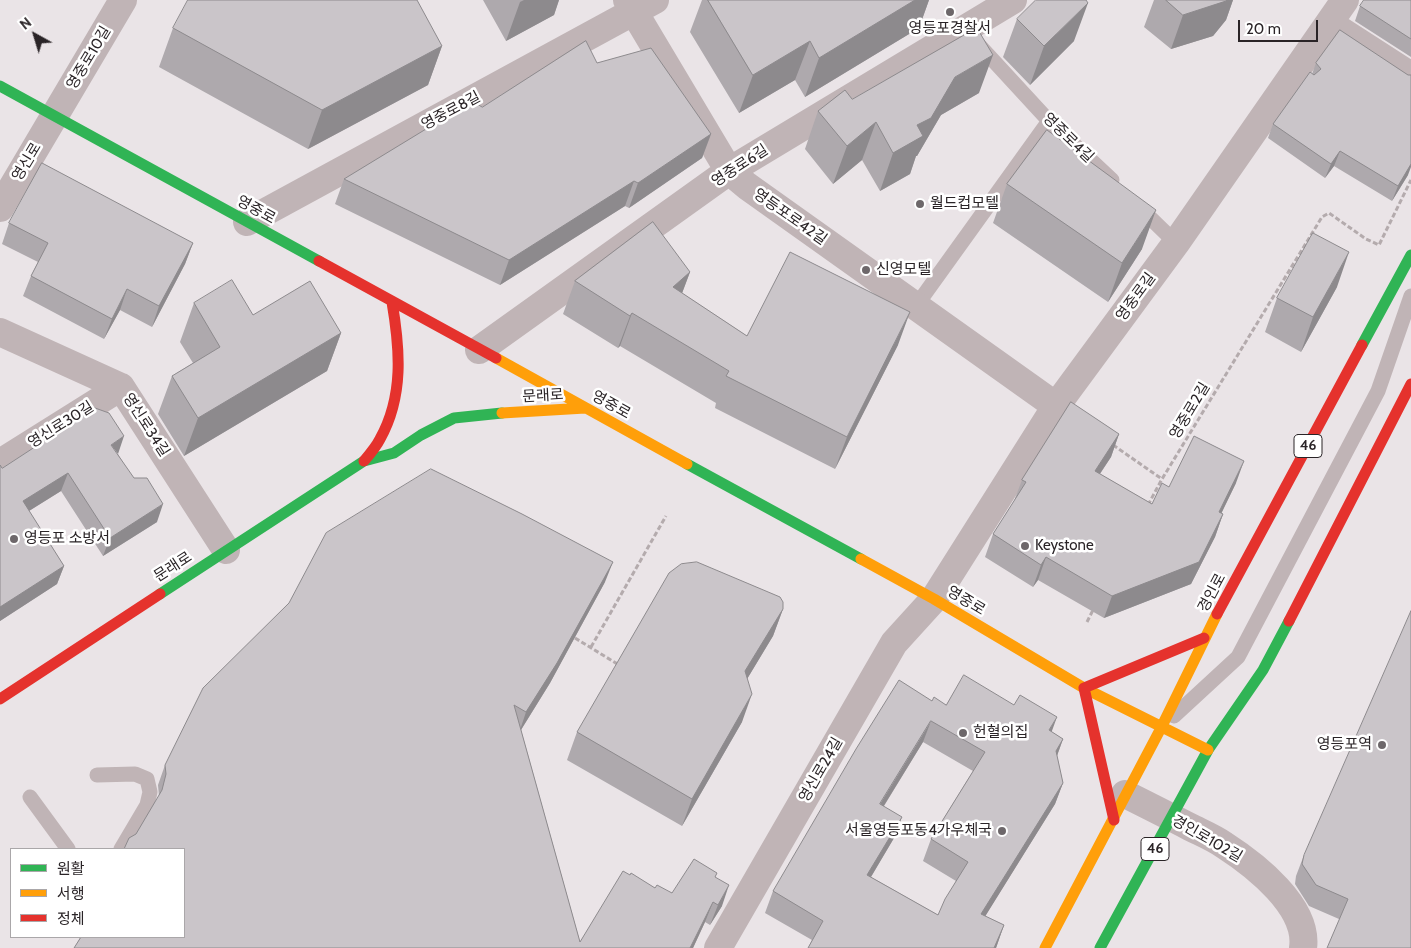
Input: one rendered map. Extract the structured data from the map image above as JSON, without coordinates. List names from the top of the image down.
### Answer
{
  "streets": {
    "main road": [
      "영중로",
      "문래로",
      "46",
      "경인로"
    ],
    "street": [
      "영중로10길",
      "영중로8길",
      "영신로",
      "영중로6길",
      "영등포로42길",
      "영중로길",
      "영신로30길",
      "영신로34길",
      "영신로24길",
      "경인로102길"
    ],
    "lane": ["영중로4길"],
    "path": ["영중로2길"]
  },
  "crossings": [
    ["영중로10길", "영신로"],
    ["영중로10길", "영중로"],
    ["영중로8길", "영중로"],
    ["영중로8길", "영등포로42길"],
    ["영중로4길", "영중로6길"],
    ["영중로4길", "영중로길"],
    ["영신로", "영중로"],
    ["영중로6길", "영중로"],
    ["영중로6길", "영등포로42길"],
    ["영중로", "영중로길"],
    ["영중로", "문래로"],
    ["영중로", "46"],
    ["영중로", "경인로"],
    ["영중로", "영신로24길"],
    ["영등포로42길", "영중로길"],
    ["영중로길", "영신로24길"],
    ["문래로", "영신로34길"],
    ["영신로30길", "영신로34길"],
    ["46", "경인로102길"],
    ["경인로", "경인로102길"]
  ],
  "places": [
    "영등포경찰서",
    "월드컵모텔",
    "신영모텔",
    "영등포 소방서",
    "Keystone",
    "헌혈의집",
    "영등포역",
    "서울영등포동4가우체국"
  ],
  "legend": ["원활", "서행", "정체"],
  "scale_bar": "20 m",
  "north": "top left"
}
